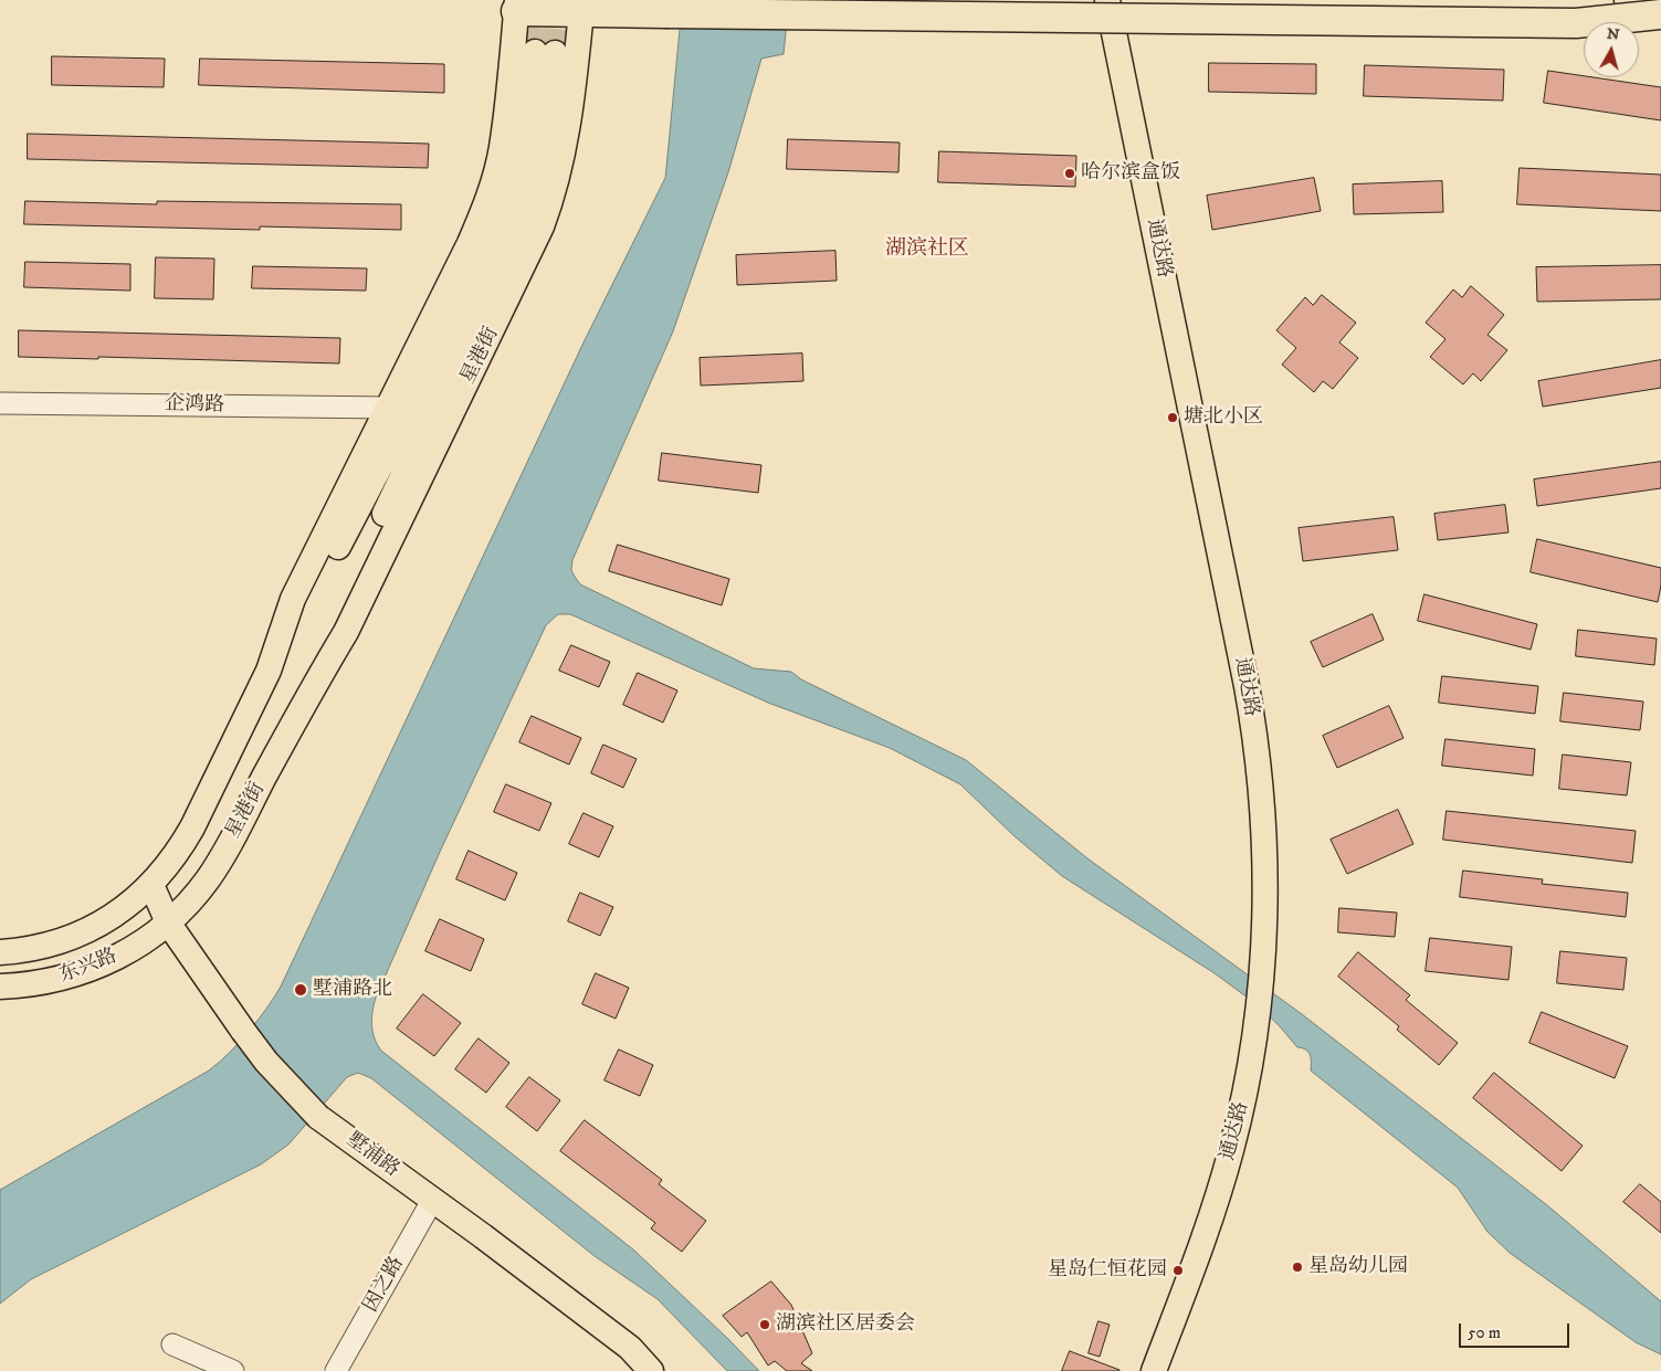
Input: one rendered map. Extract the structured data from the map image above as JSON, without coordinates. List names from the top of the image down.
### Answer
{
  "streets": {
    "main road": [
      "通达路",
      "星港街",
      "东兴路",
      "墅浦路"
    ],
    "street": ["企鸿路", "因之路"]
  },
  "crossings": [
    ["星港街", "企鸿路"],
    ["星港街", "东兴路"],
    ["星港街", "墅浦路"],
    ["东兴路", "墅浦路"],
    ["墅浦路", "因之路"]
  ],
  "districts": ["湖滨社区"],
  "places": [
    "哈尔滨盒饭",
    "塘北小区",
    "墅浦路北",
    "星岛幼儿园",
    "星岛仁恒花园",
    "湖滨社区居委会"
  ],
  "scale_bar": "50 m",
  "north": "top"
}
